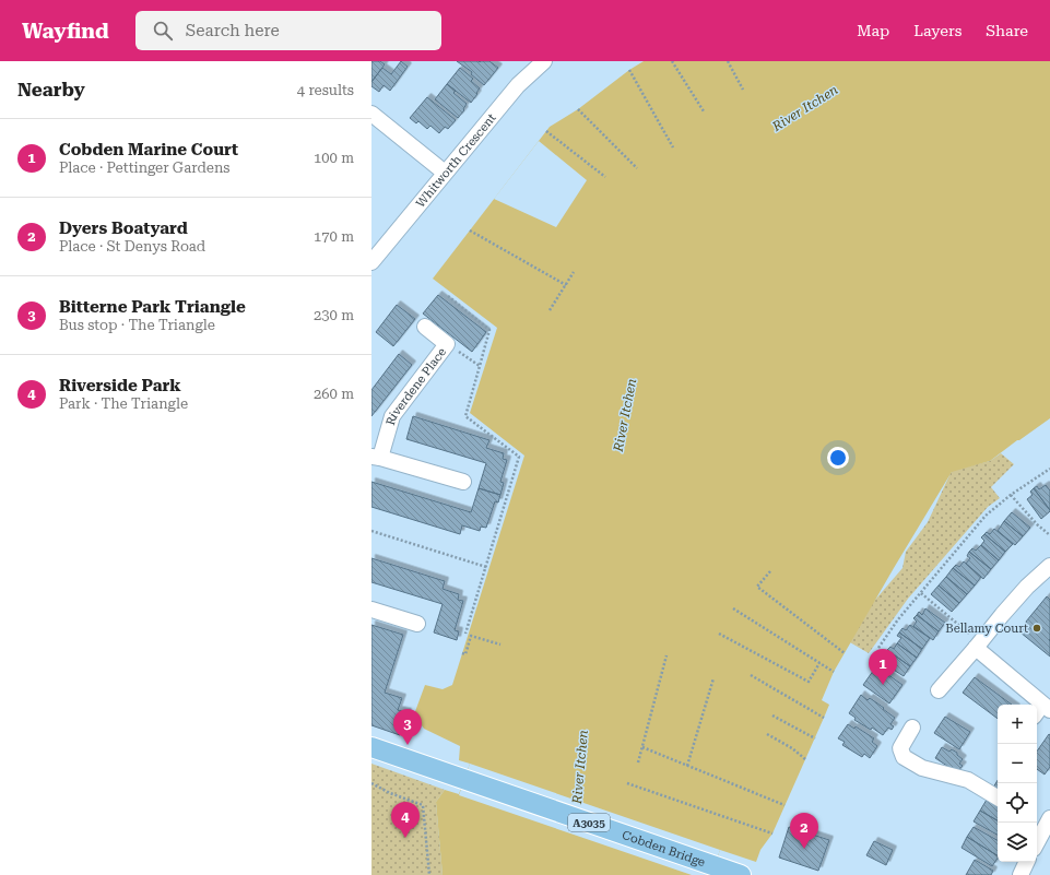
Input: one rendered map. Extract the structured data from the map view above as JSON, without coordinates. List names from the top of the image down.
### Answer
{
  "streets": {
    "main road": ["A3035", "Cobden Bridge"],
    "street": ["Whitworth Crescent", "Riverdene Place"]
  },
  "water": ["River Itchen"],
  "places": ["Bellamy Court"],
  "page": {
    "header": "Wayfind",
    "search": "Search here",
    "nav": ["Map", "Layers", "Share"],
    "heading": ["Nearby", "4 results"],
    "list": [
      {
        "mark": "1",
        "name": "Cobden Marine Court",
        "note": "Place · Pettinger Gardens",
        "value": "100 m"
      },
      {
        "mark": "2",
        "name": "Dyers Boatyard",
        "note": "Place · St Denys Road",
        "value": "170 m"
      },
      {
        "mark": "3",
        "name": "Bitterne Park Triangle",
        "note": "Bus stop · The Triangle",
        "value": "230 m"
      },
      {
        "mark": "4",
        "name": "Riverside Park",
        "note": "Park · The Triangle",
        "value": "260 m"
      }
    ],
    "pins": [
      "1",
      "3",
      "4",
      "2"
    ],
    "map_buttons": ["+", "−"]
  }
}
